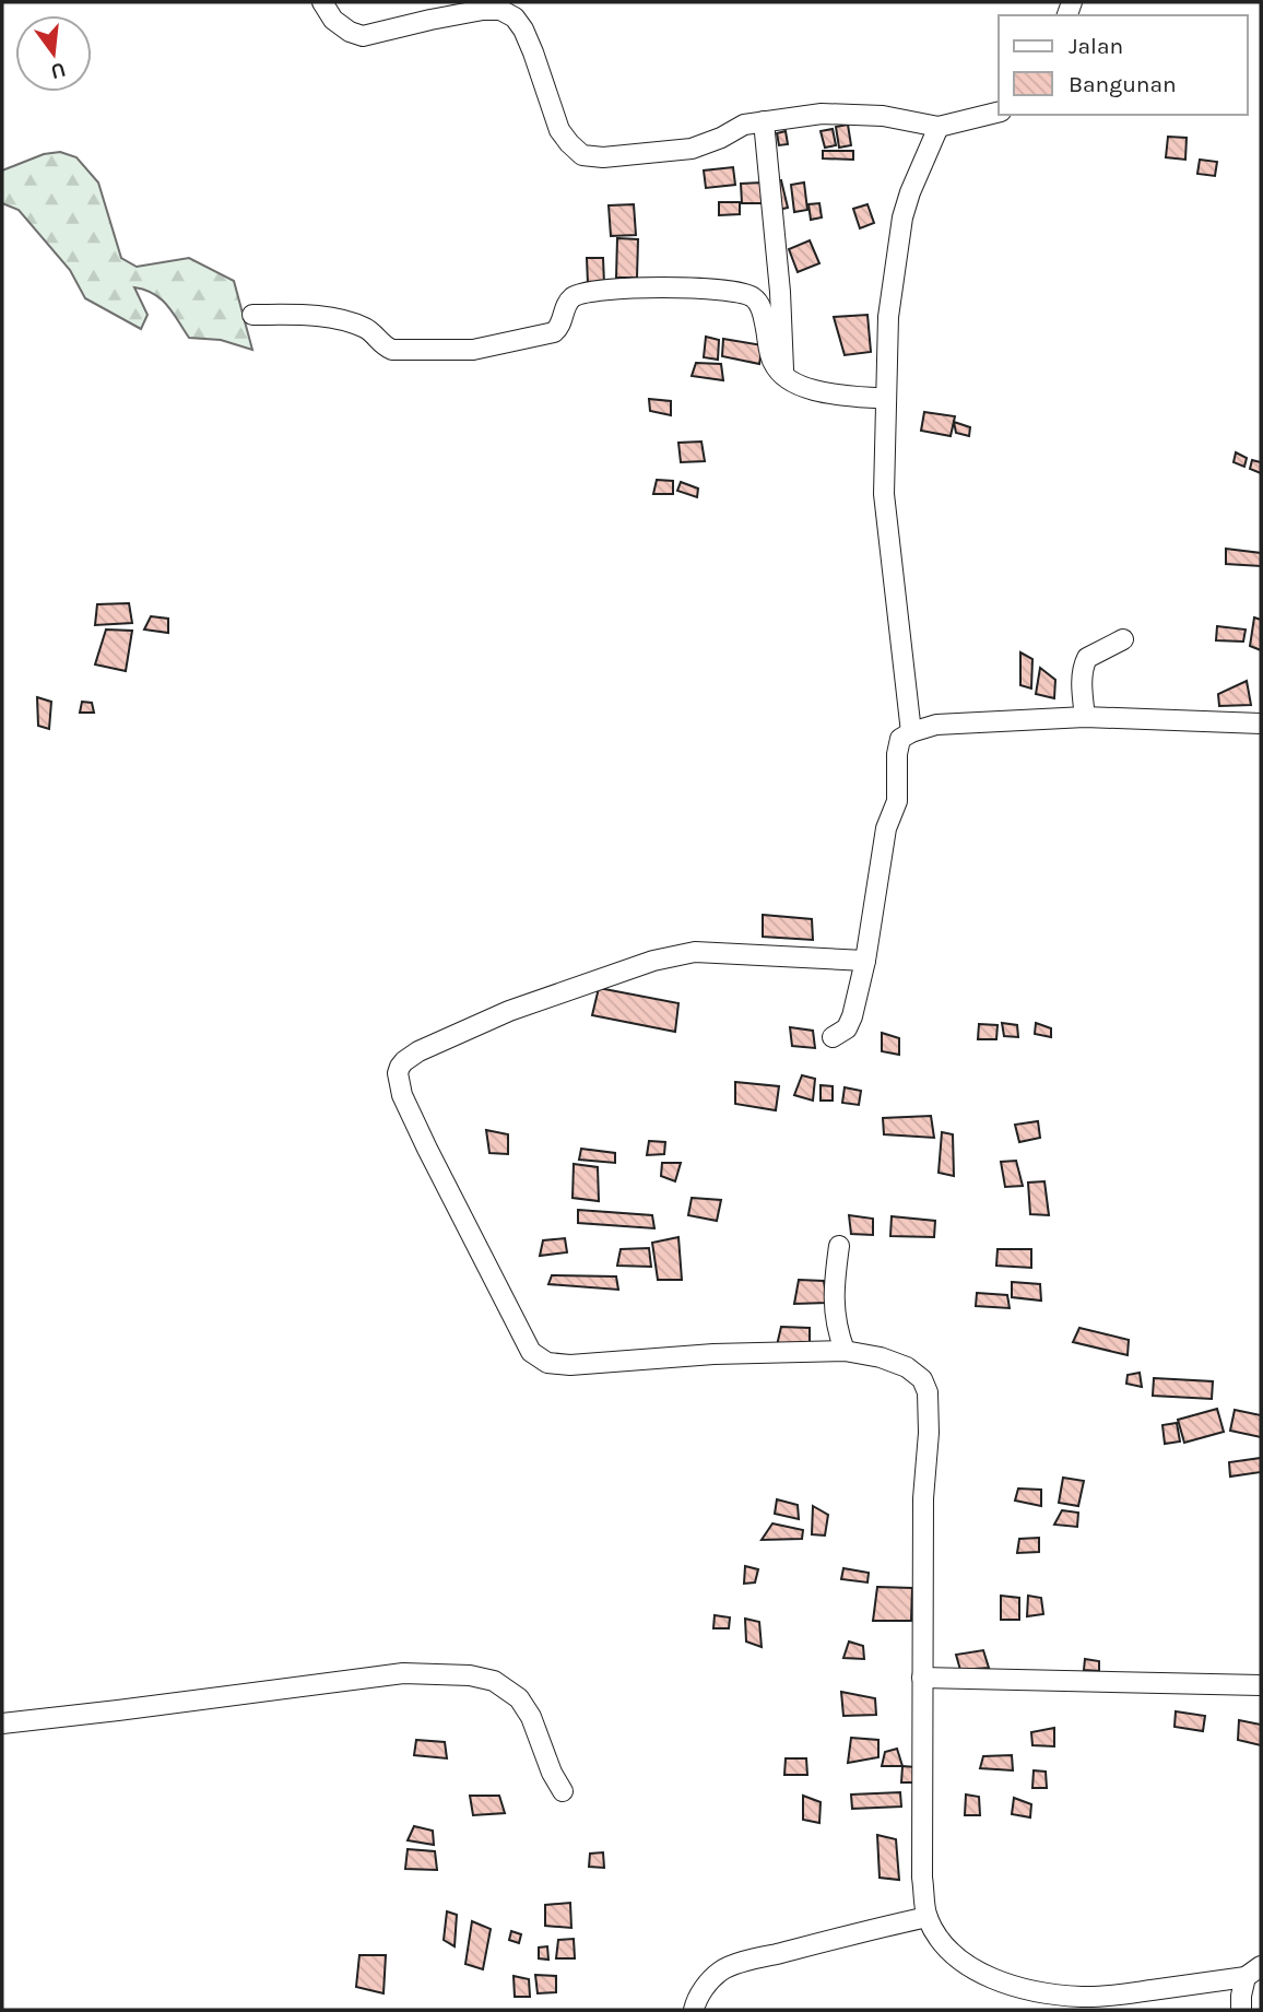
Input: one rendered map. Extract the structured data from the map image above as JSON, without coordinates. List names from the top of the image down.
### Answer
{
  "legend": ["Jalan", "Bangunan"],
  "north": "bottom"
}
